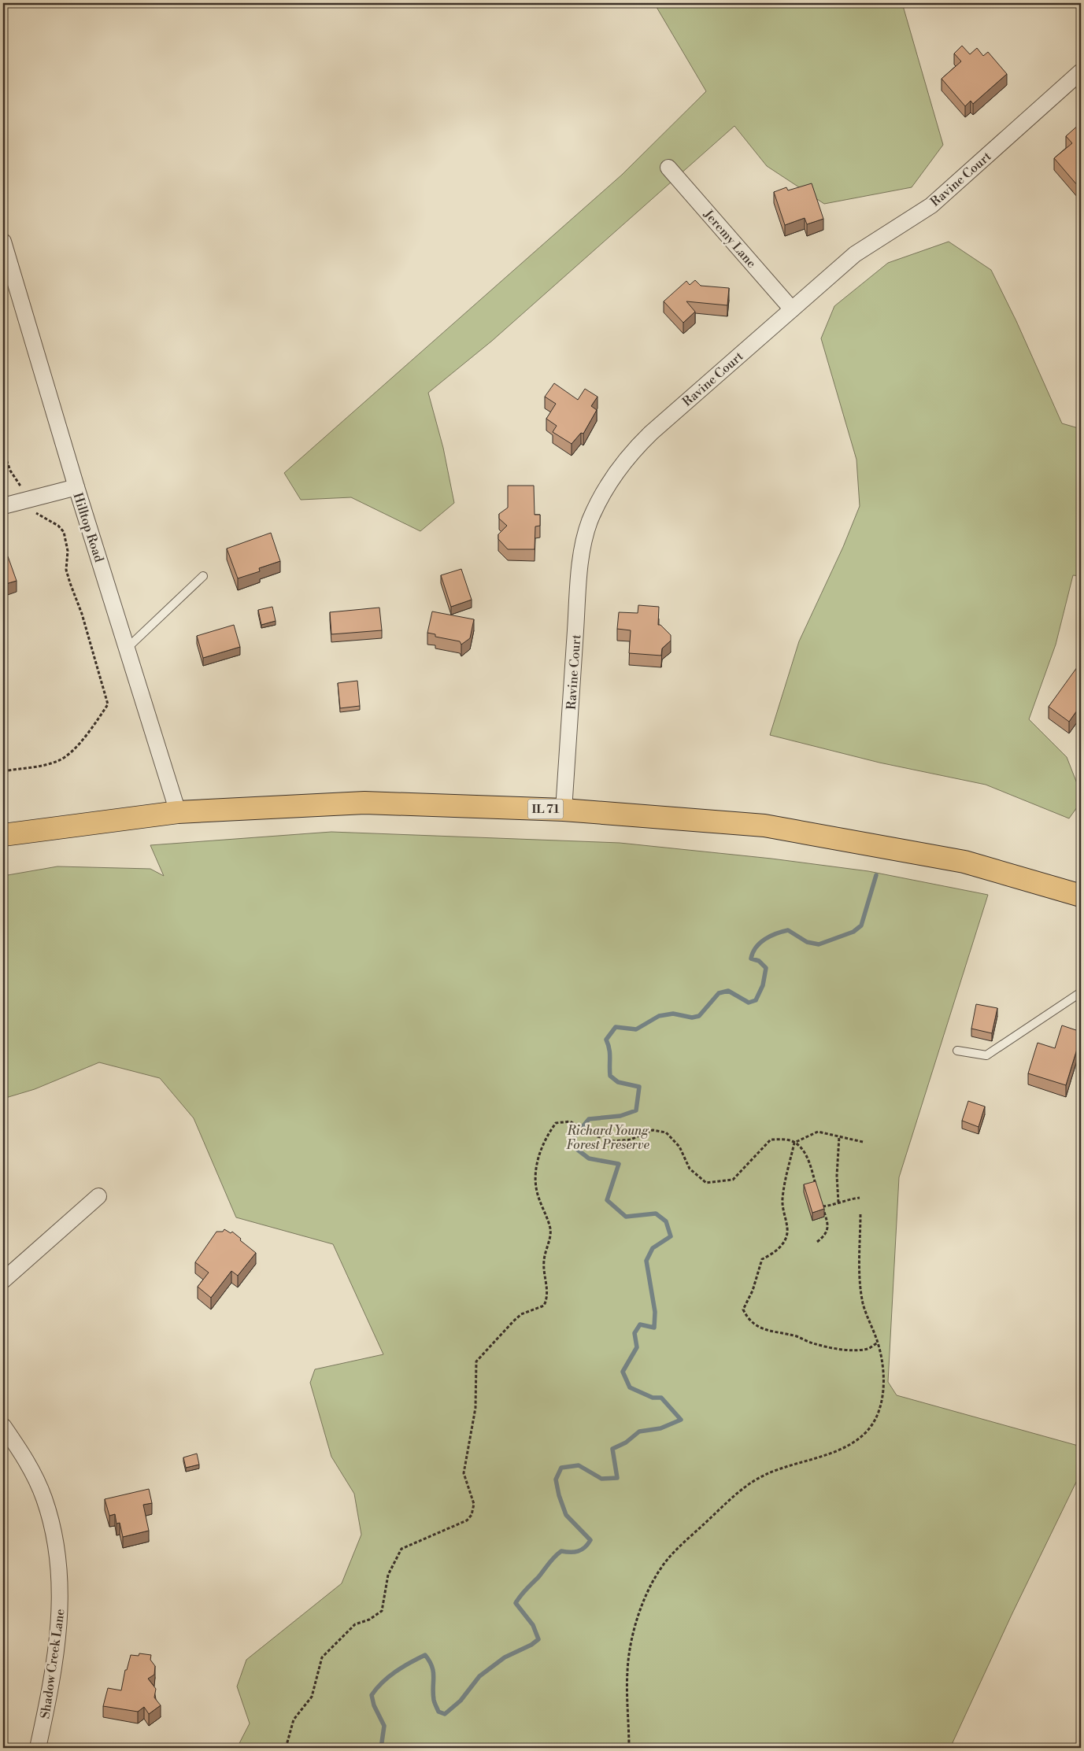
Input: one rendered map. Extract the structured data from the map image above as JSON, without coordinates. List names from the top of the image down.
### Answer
{
  "streets": {
    "main road": ["IL 71"],
    "street": [
      "Ravine Court",
      "Jeremy Lane",
      "Hilltop Road",
      "Shadow Creek Lane"
    ]
  },
  "crossings": [
    ["Ravine Court", "Jeremy Lane"],
    ["Ravine Court", "IL 71"],
    ["Hilltop Road", "IL 71"]
  ],
  "parks": ["Richard Young Forest Preserve"]
}
